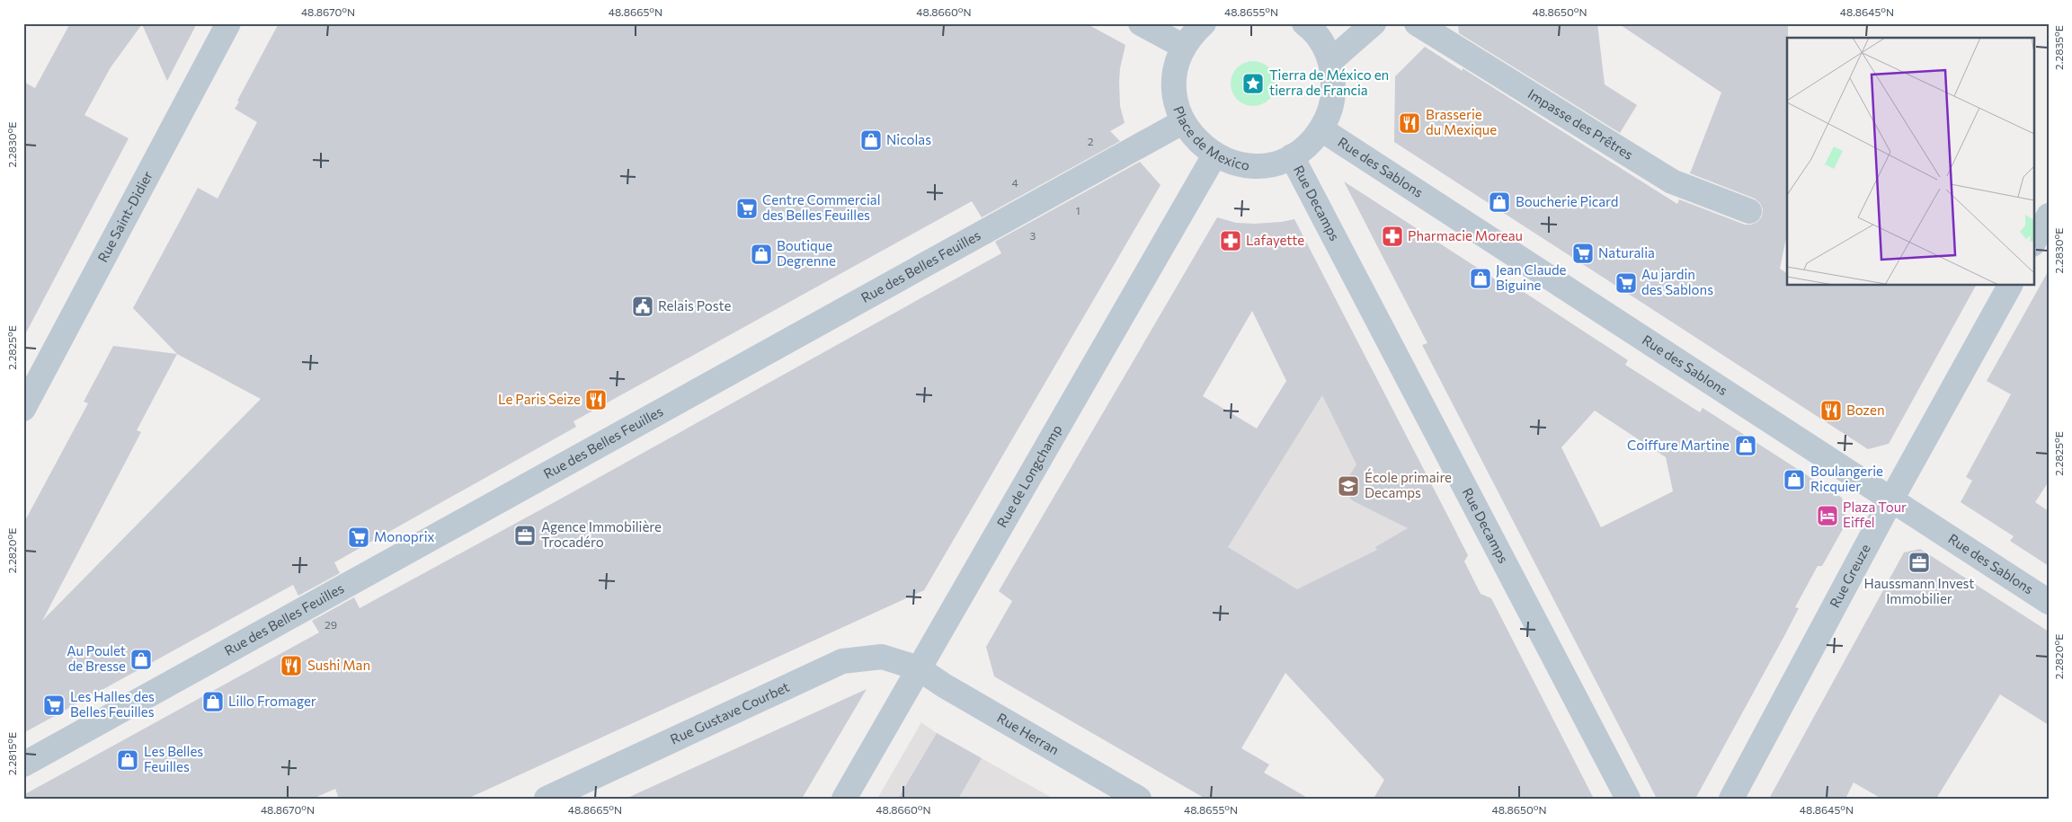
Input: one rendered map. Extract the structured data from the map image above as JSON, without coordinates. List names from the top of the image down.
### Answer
{
  "streets": {
    "street": [
      "Impasse des Prêtres",
      "Place de Mexico",
      "Rue des Sablons",
      "Rue Decamps",
      "Rue Saint-Didier",
      "Rue des Belles Feuilles",
      "Rue de Longchamp",
      "Rue Greuze",
      "Rue Gustave Courbet",
      "Rue Herran"
    ]
  },
  "crossings": [
    ["Place de Mexico", "Rue des Sablons"],
    ["Place de Mexico", "Rue Decamps"],
    ["Place de Mexico", "Rue des Belles Feuilles"],
    ["Place de Mexico", "Rue de Longchamp"],
    ["Rue des Sablons", "Rue Greuze"],
    ["Rue de Longchamp", "Rue Gustave Courbet"],
    ["Rue de Longchamp", "Rue Herran"],
    ["Rue Gustave Courbet", "Rue Herran"]
  ],
  "places": {
    "place": ["Tierra de México en tierra de Francia"],
    "restaurant": [
      "Brasserie du Mexique",
      "Le Paris Seize",
      "Bozen",
      "Sushi Man"
    ],
    "shop": [
      "Nicolas",
      "Boucherie Picard",
      "Boutique Degrenne",
      "Jean Claude Biguine",
      "Coiffure Martine",
      "Boulangerie Ricquier",
      "Au Poulet de Bresse",
      "Lillo Fromager",
      "Les Belles Feuilles"
    ],
    "supermarket": [
      "Centre Commercial des Belles Feuilles",
      "Naturalia",
      "Au jardin des Sablons",
      "Monoprix",
      "Les Halles des Belles Feuilles"
    ],
    "pharmacy": ["Pharmacie Moreau", "Lafayette"],
    "public building": ["Relais Poste"],
    "school or university": ["École primaire Decamps"],
    "hotel": ["Plaza Tour Eiffel"],
    "office": ["Agence Immobilière Trocadéro", "Haussmann Invest Immobilier"]
  },
  "house_numbers": [
    "2",
    "4",
    "1",
    "3",
    "29"
  ],
  "coordinates": [
    "48.8670°N",
    "48.8665°N",
    "48.8660°N",
    "48.8655°N",
    "48.8650°N",
    "48.8645°N",
    "2.2835°E",
    "2.2830°E",
    "2.2825°E",
    "2.2820°E",
    "2.2815°E"
  ]
}
